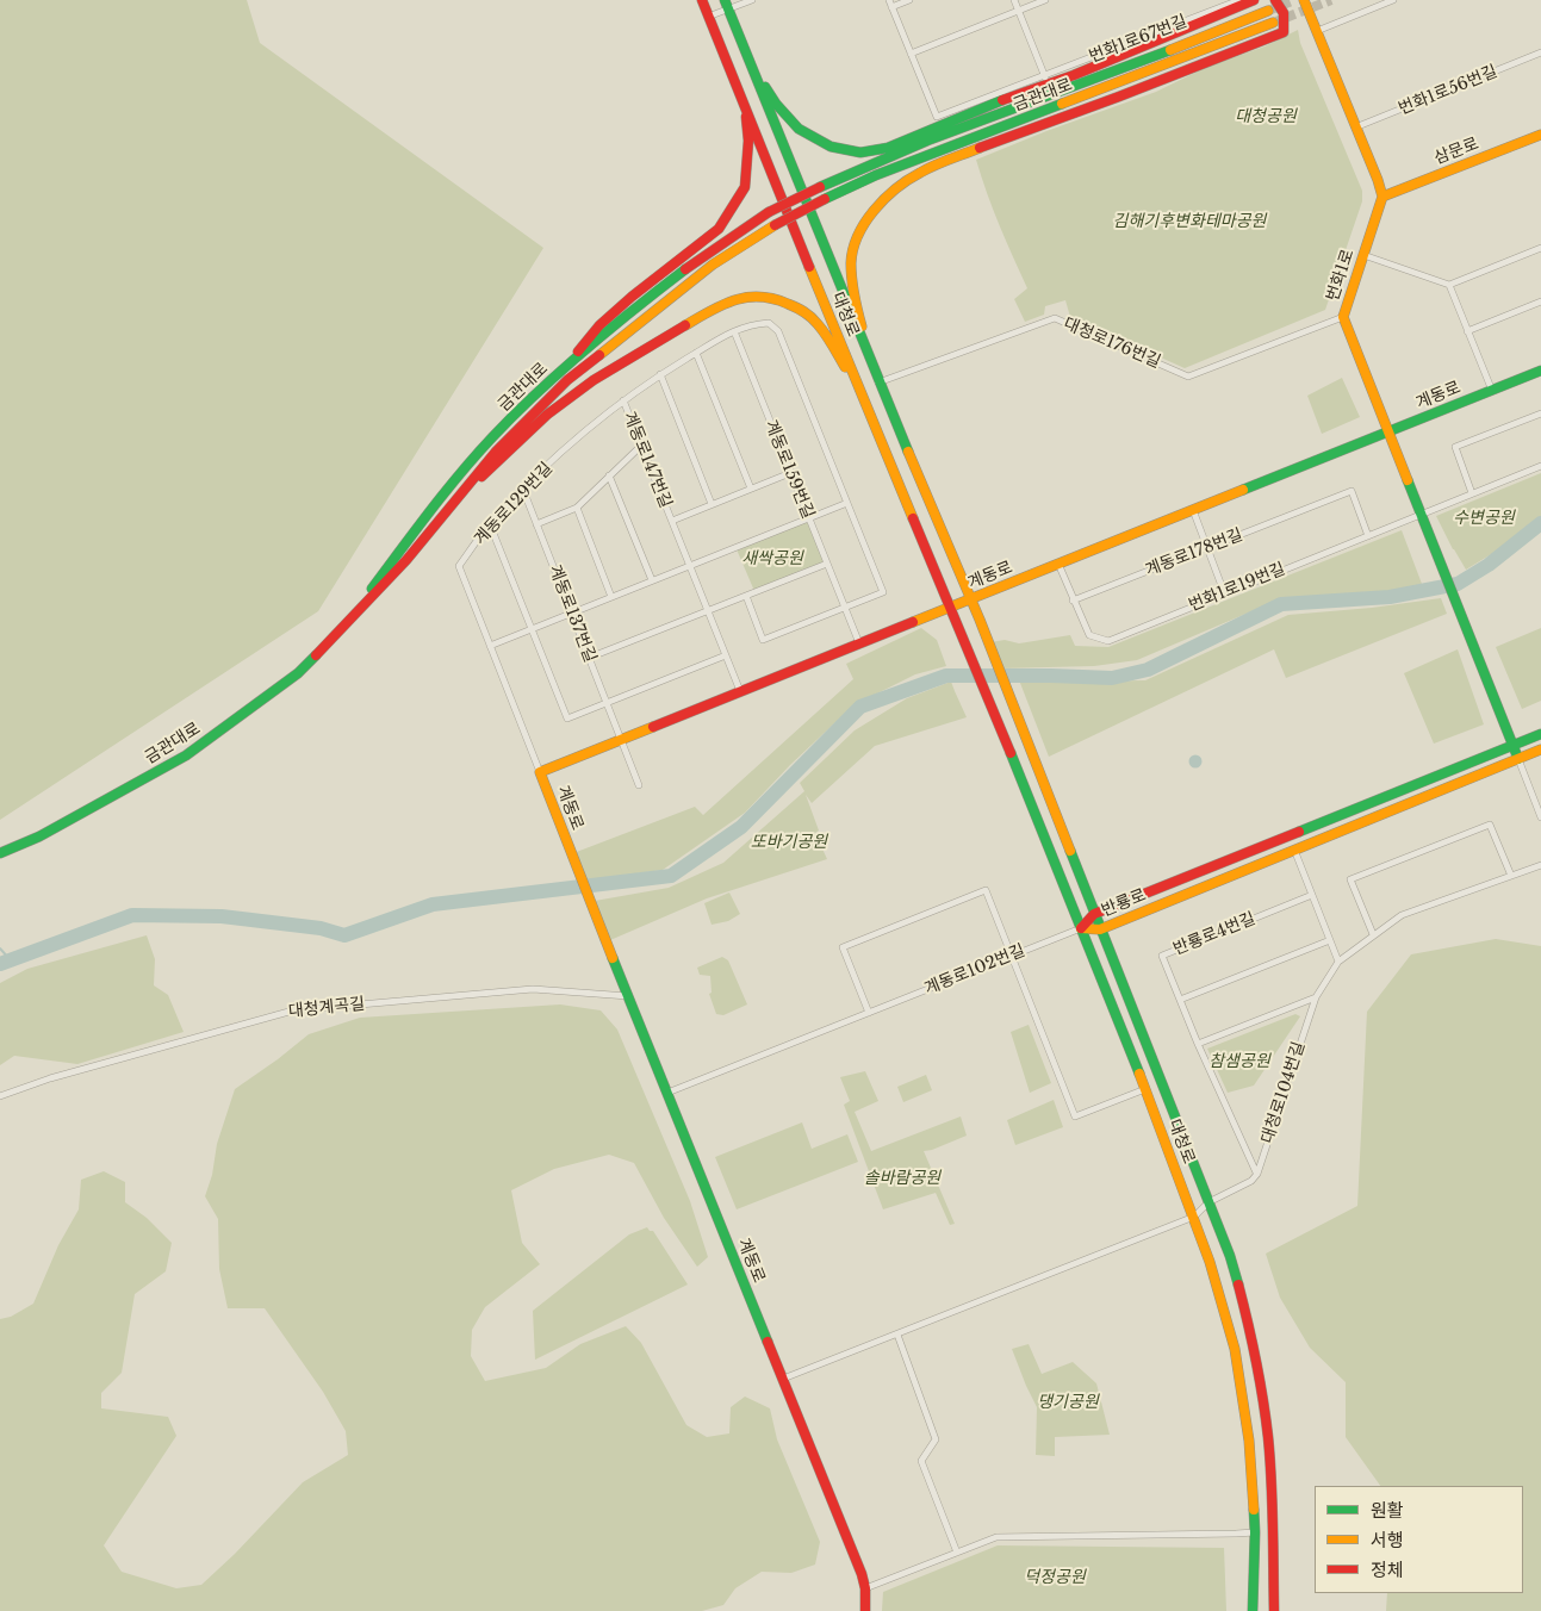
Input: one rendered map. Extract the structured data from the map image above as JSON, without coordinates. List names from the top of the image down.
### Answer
{
  "streets": {
    "main road": [
      "금관대로",
      "삼문로",
      "번화1로",
      "대청로",
      "계동로",
      "반룡로"
    ],
    "street": [
      "번화1로67번길",
      "번화1로56번길",
      "대청로176번길",
      "계동로147번길",
      "계동로159번길",
      "계동로129번길",
      "계동로178번길",
      "번화1로19번길",
      "계동로137번길",
      "반룡로4번길",
      "계동로102번길",
      "대청계곡길",
      "대청로104번길"
    ]
  },
  "crossings": [
    ["삼문로", "번화1로"],
    ["번화1로", "대청로176번길"],
    ["번화1로", "계동로"],
    ["번화1로", "번화1로19번길"],
    ["번화1로", "반룡로"],
    ["대청로", "대청로176번길"],
    ["대청로", "계동로"],
    ["대청로", "반룡로"],
    ["대청로", "계동로102번길"],
    ["계동로", "계동로147번길"],
    ["계동로", "계동로159번길"],
    ["계동로", "계동로129번길"],
    ["계동로", "계동로137번길"],
    ["계동로", "계동로102번길"],
    ["계동로", "대청계곡길"],
    ["계동로147번길", "계동로159번길"],
    ["계동로147번길", "계동로129번길"],
    ["계동로159번길", "계동로129번길"],
    ["계동로129번길", "계동로137번길"],
    ["계동로178번길", "번화1로19번길"],
    ["반룡로", "계동로102번길"],
    ["반룡로4번길", "대청로104번길"]
  ],
  "parks": [
    "대청공원",
    "김해기후변화테마공원",
    "수변공원",
    "새싹공원",
    "또바기공원",
    "참샘공원",
    "솔바람공원",
    "댕기공원",
    "덕정공원"
  ],
  "legend": ["원활", "서행", "정체"]
}
